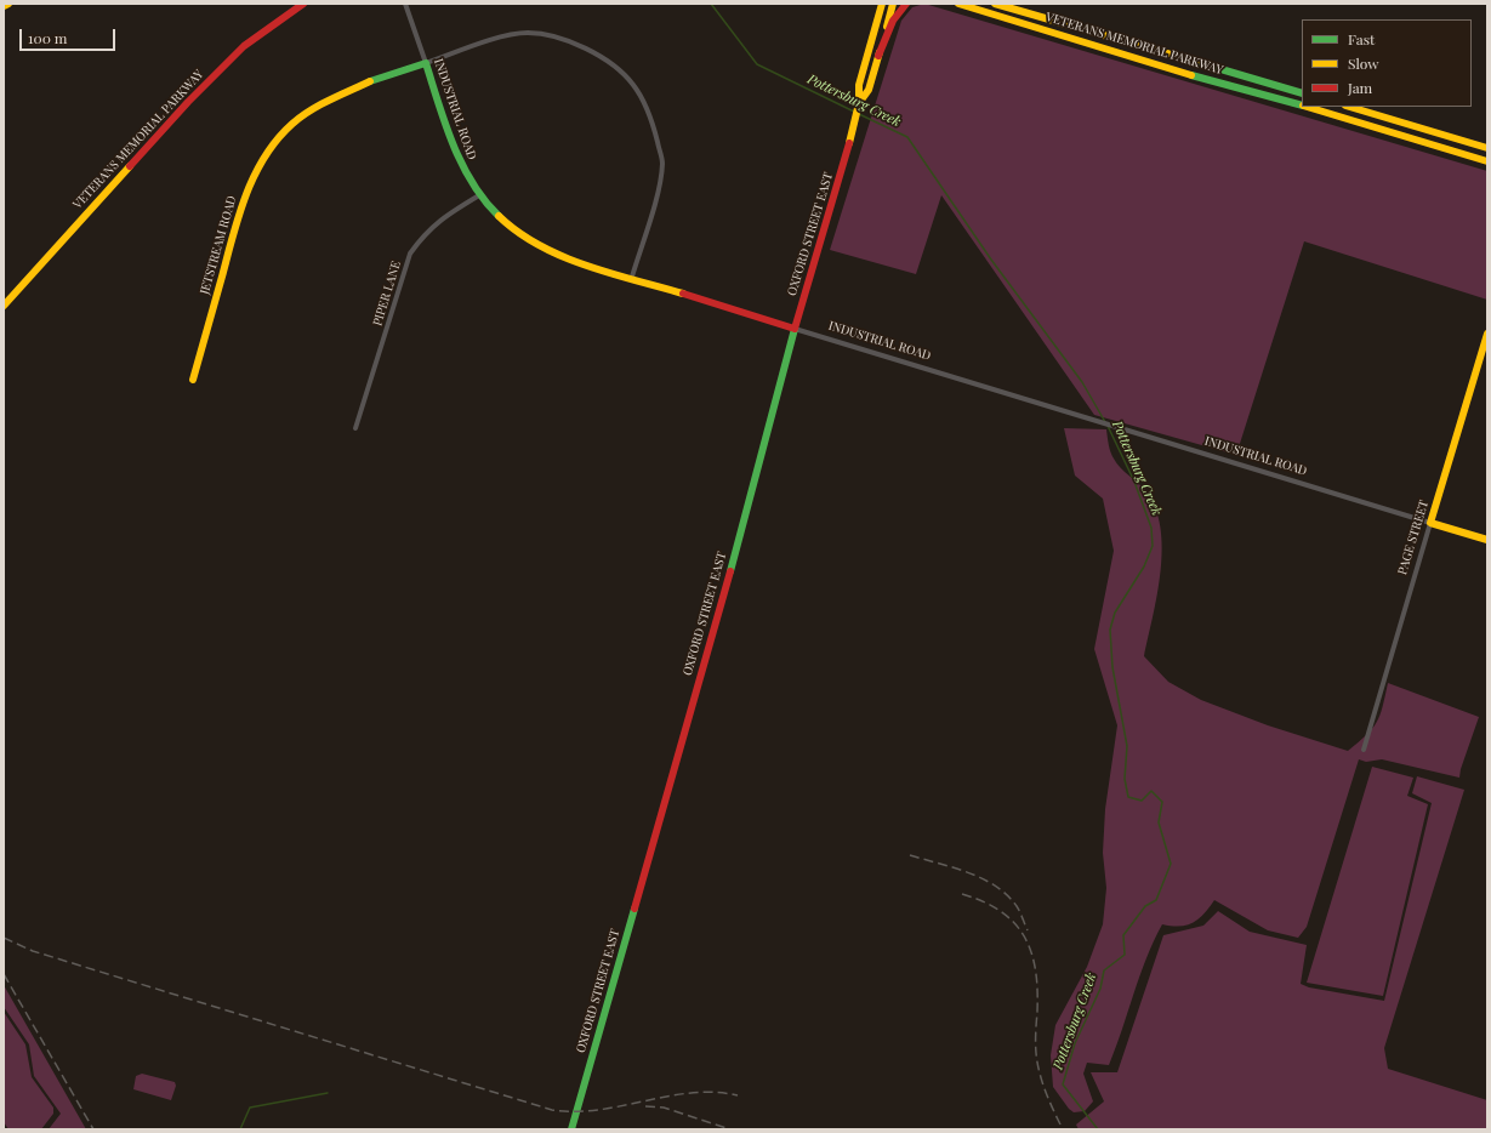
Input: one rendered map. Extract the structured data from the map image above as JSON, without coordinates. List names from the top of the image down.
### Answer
{
  "streets": {
    "main road": [
      "VETERANS MEMORIAL PARKWAY",
      "INDUSTRIAL ROAD",
      "OXFORD STREET EAST",
      "JETSTREAM ROAD",
      "PAGE STREET"
    ],
    "street": ["PIPER LANE"]
  },
  "crossings": [
    ["INDUSTRIAL ROAD", "OXFORD STREET EAST"],
    ["INDUSTRIAL ROAD", "JETSTREAM ROAD"],
    ["INDUSTRIAL ROAD", "PIPER LANE"],
    ["INDUSTRIAL ROAD", "PAGE STREET"]
  ],
  "water": ["Pottersburg Creek"],
  "legend": ["Fast", "Slow", "Jam"],
  "scale_bar": "100 m"
}
